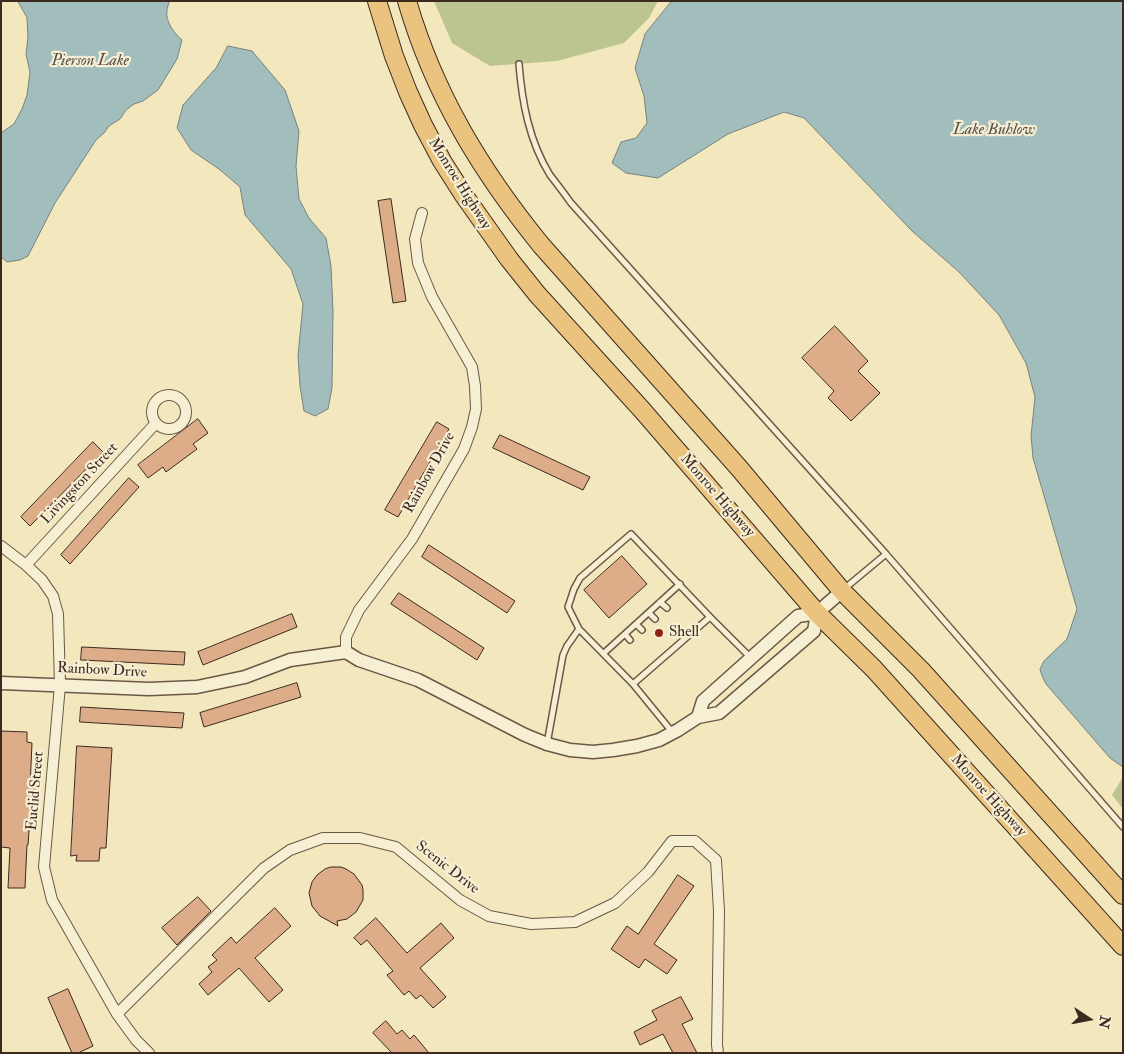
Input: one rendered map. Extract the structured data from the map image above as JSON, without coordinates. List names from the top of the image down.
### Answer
{
  "streets": {
    "highway": ["Monroe Highway"],
    "street": [
      "Rainbow Drive",
      "Livingston Street",
      "Euclid Street",
      "Scenic Drive"
    ]
  },
  "crossings": [
    ["Rainbow Drive", "Euclid Street"],
    ["Livingston Street", "Euclid Street"],
    ["Euclid Street", "Scenic Drive"]
  ],
  "water": ["Pierson Lake", "Lake Buhlow"],
  "places": ["Shell"],
  "north": "right"
}
